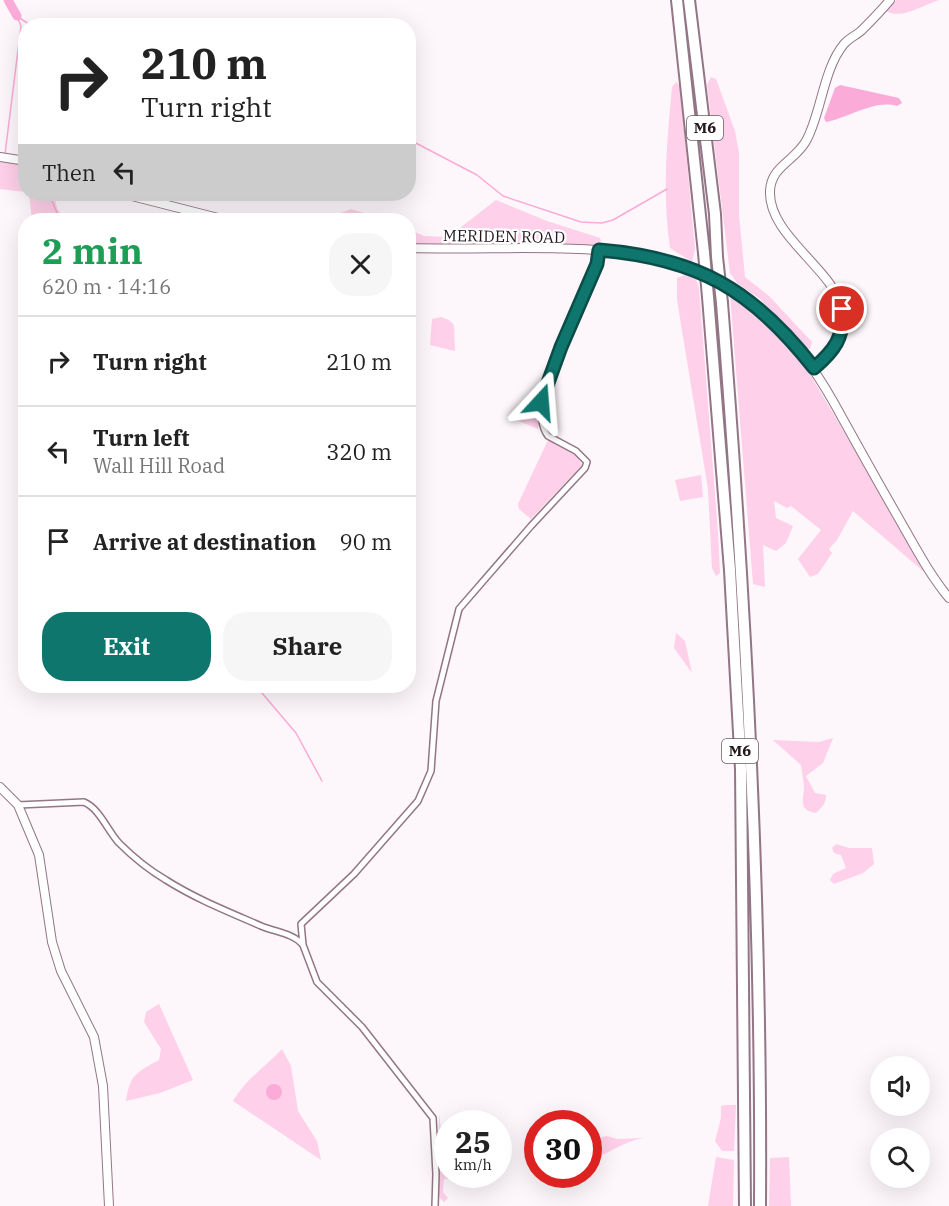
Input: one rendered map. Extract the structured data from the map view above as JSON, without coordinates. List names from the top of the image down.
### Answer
{
  "streets": {
    "highway": ["M6"],
    "street": ["MERIDEN ROAD"]
  },
  "page": {
    "turn": ["210 m", "Turn right"],
    "then": "Then",
    "heading": ["2 min", "620 m · 14:16"],
    "list": [
      {
        "name": "Turn right",
        "value": "210 m"
      },
      {
        "name": "Turn left",
        "note": "Wall Hill Road",
        "value": "320 m"
      },
      {
        "name": "Arrive at destination",
        "value": "90 m"
      }
    ],
    "buttons": ["Exit", "Share"],
    "speed": "25 km/h",
    "limit": "30"
  }
}
